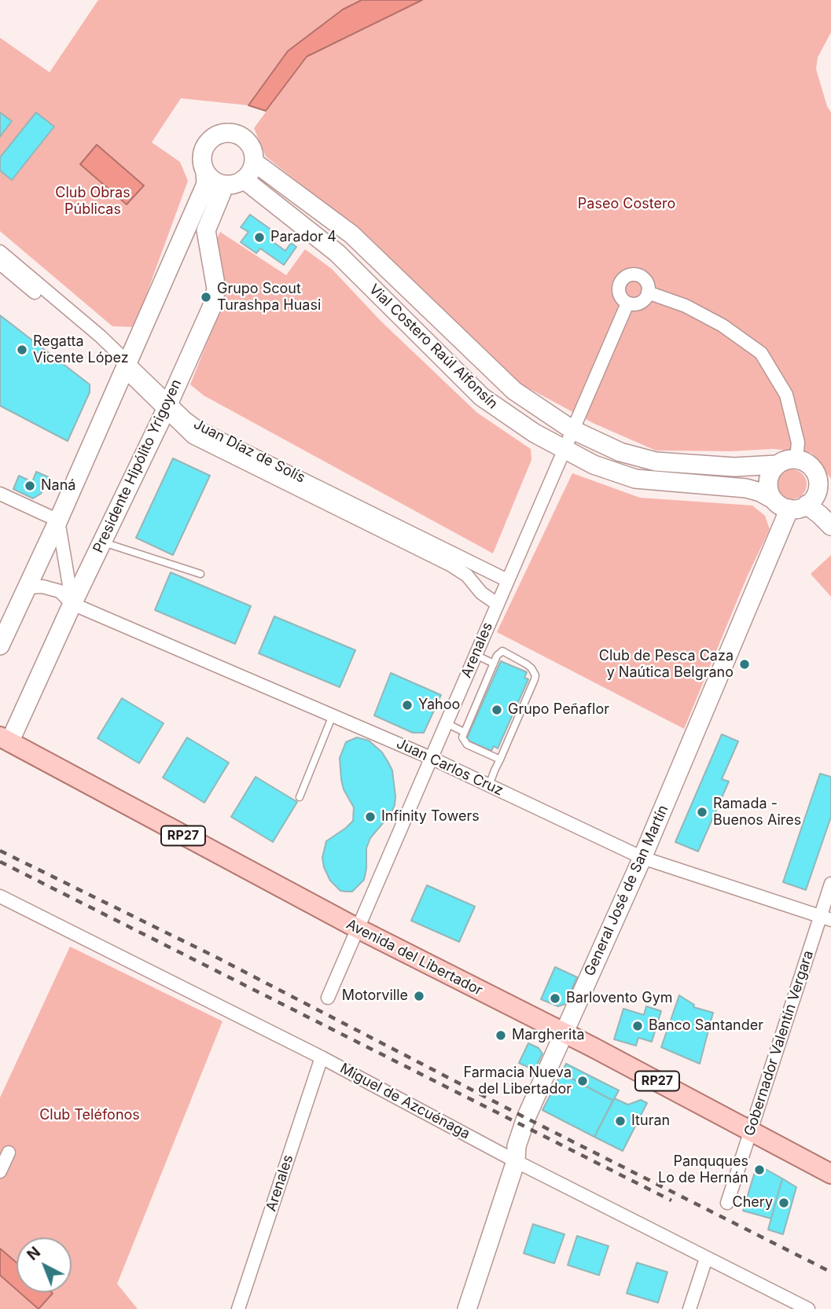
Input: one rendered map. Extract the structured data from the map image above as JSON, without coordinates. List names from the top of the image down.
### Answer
{
  "streets": {
    "main road": ["RP27", "Avenida del Libertador"],
    "street": [
      "Vial Costero Raúl Alfonsín",
      "Juan Díaz de Solís",
      "Presidente Hipólito Yrigoyen",
      "Arenales",
      "Juan Carlos Cruz",
      "General José de San Martín",
      "Gobernador Valentín Vergara",
      "Miguel de Azcuénaga"
    ]
  },
  "crossings": [
    ["Vial Costero Raúl Alfonsín", "Presidente Hipólito Yrigoyen"],
    ["Vial Costero Raúl Alfonsín", "Arenales"],
    ["Vial Costero Raúl Alfonsín", "General José de San Martín"],
    ["Juan Díaz de Solís", "Presidente Hipólito Yrigoyen"],
    ["Juan Díaz de Solís", "Arenales"],
    ["Presidente Hipólito Yrigoyen", "Juan Carlos Cruz"],
    ["Presidente Hipólito Yrigoyen", "Avenida del Libertador"],
    ["Arenales", "Juan Carlos Cruz"],
    ["Arenales", "Avenida del Libertador"],
    ["Arenales", "Miguel de Azcuénaga"],
    ["Juan Carlos Cruz", "General José de San Martín"],
    ["Juan Carlos Cruz", "Gobernador Valentín Vergara"],
    ["General José de San Martín", "Avenida del Libertador"],
    ["General José de San Martín", "Miguel de Azcuénaga"],
    ["Avenida del Libertador", "Gobernador Valentín Vergara"]
  ],
  "parks": ["Club Obras Públicas", "Paseo Costero", "Club Teléfonos"],
  "places": [
    "Parador 4",
    "Grupo Scout Turashpa Huasi",
    "Regatta Vicente López",
    "Naná",
    "Club de Pesca Caza y Naútica Belgrano",
    "Yahoo",
    "Grupo Peñaflor",
    "Ramada - Buenos Aires",
    "Infinity Towers",
    "Motorville",
    "Barlovento Gym",
    "Banco Santander",
    "Margherita",
    "Farmacia Nueva del Libertador",
    "Ituran",
    "Panquques Lo de Hernán",
    "Chery"
  ],
  "north": "top left"
}
